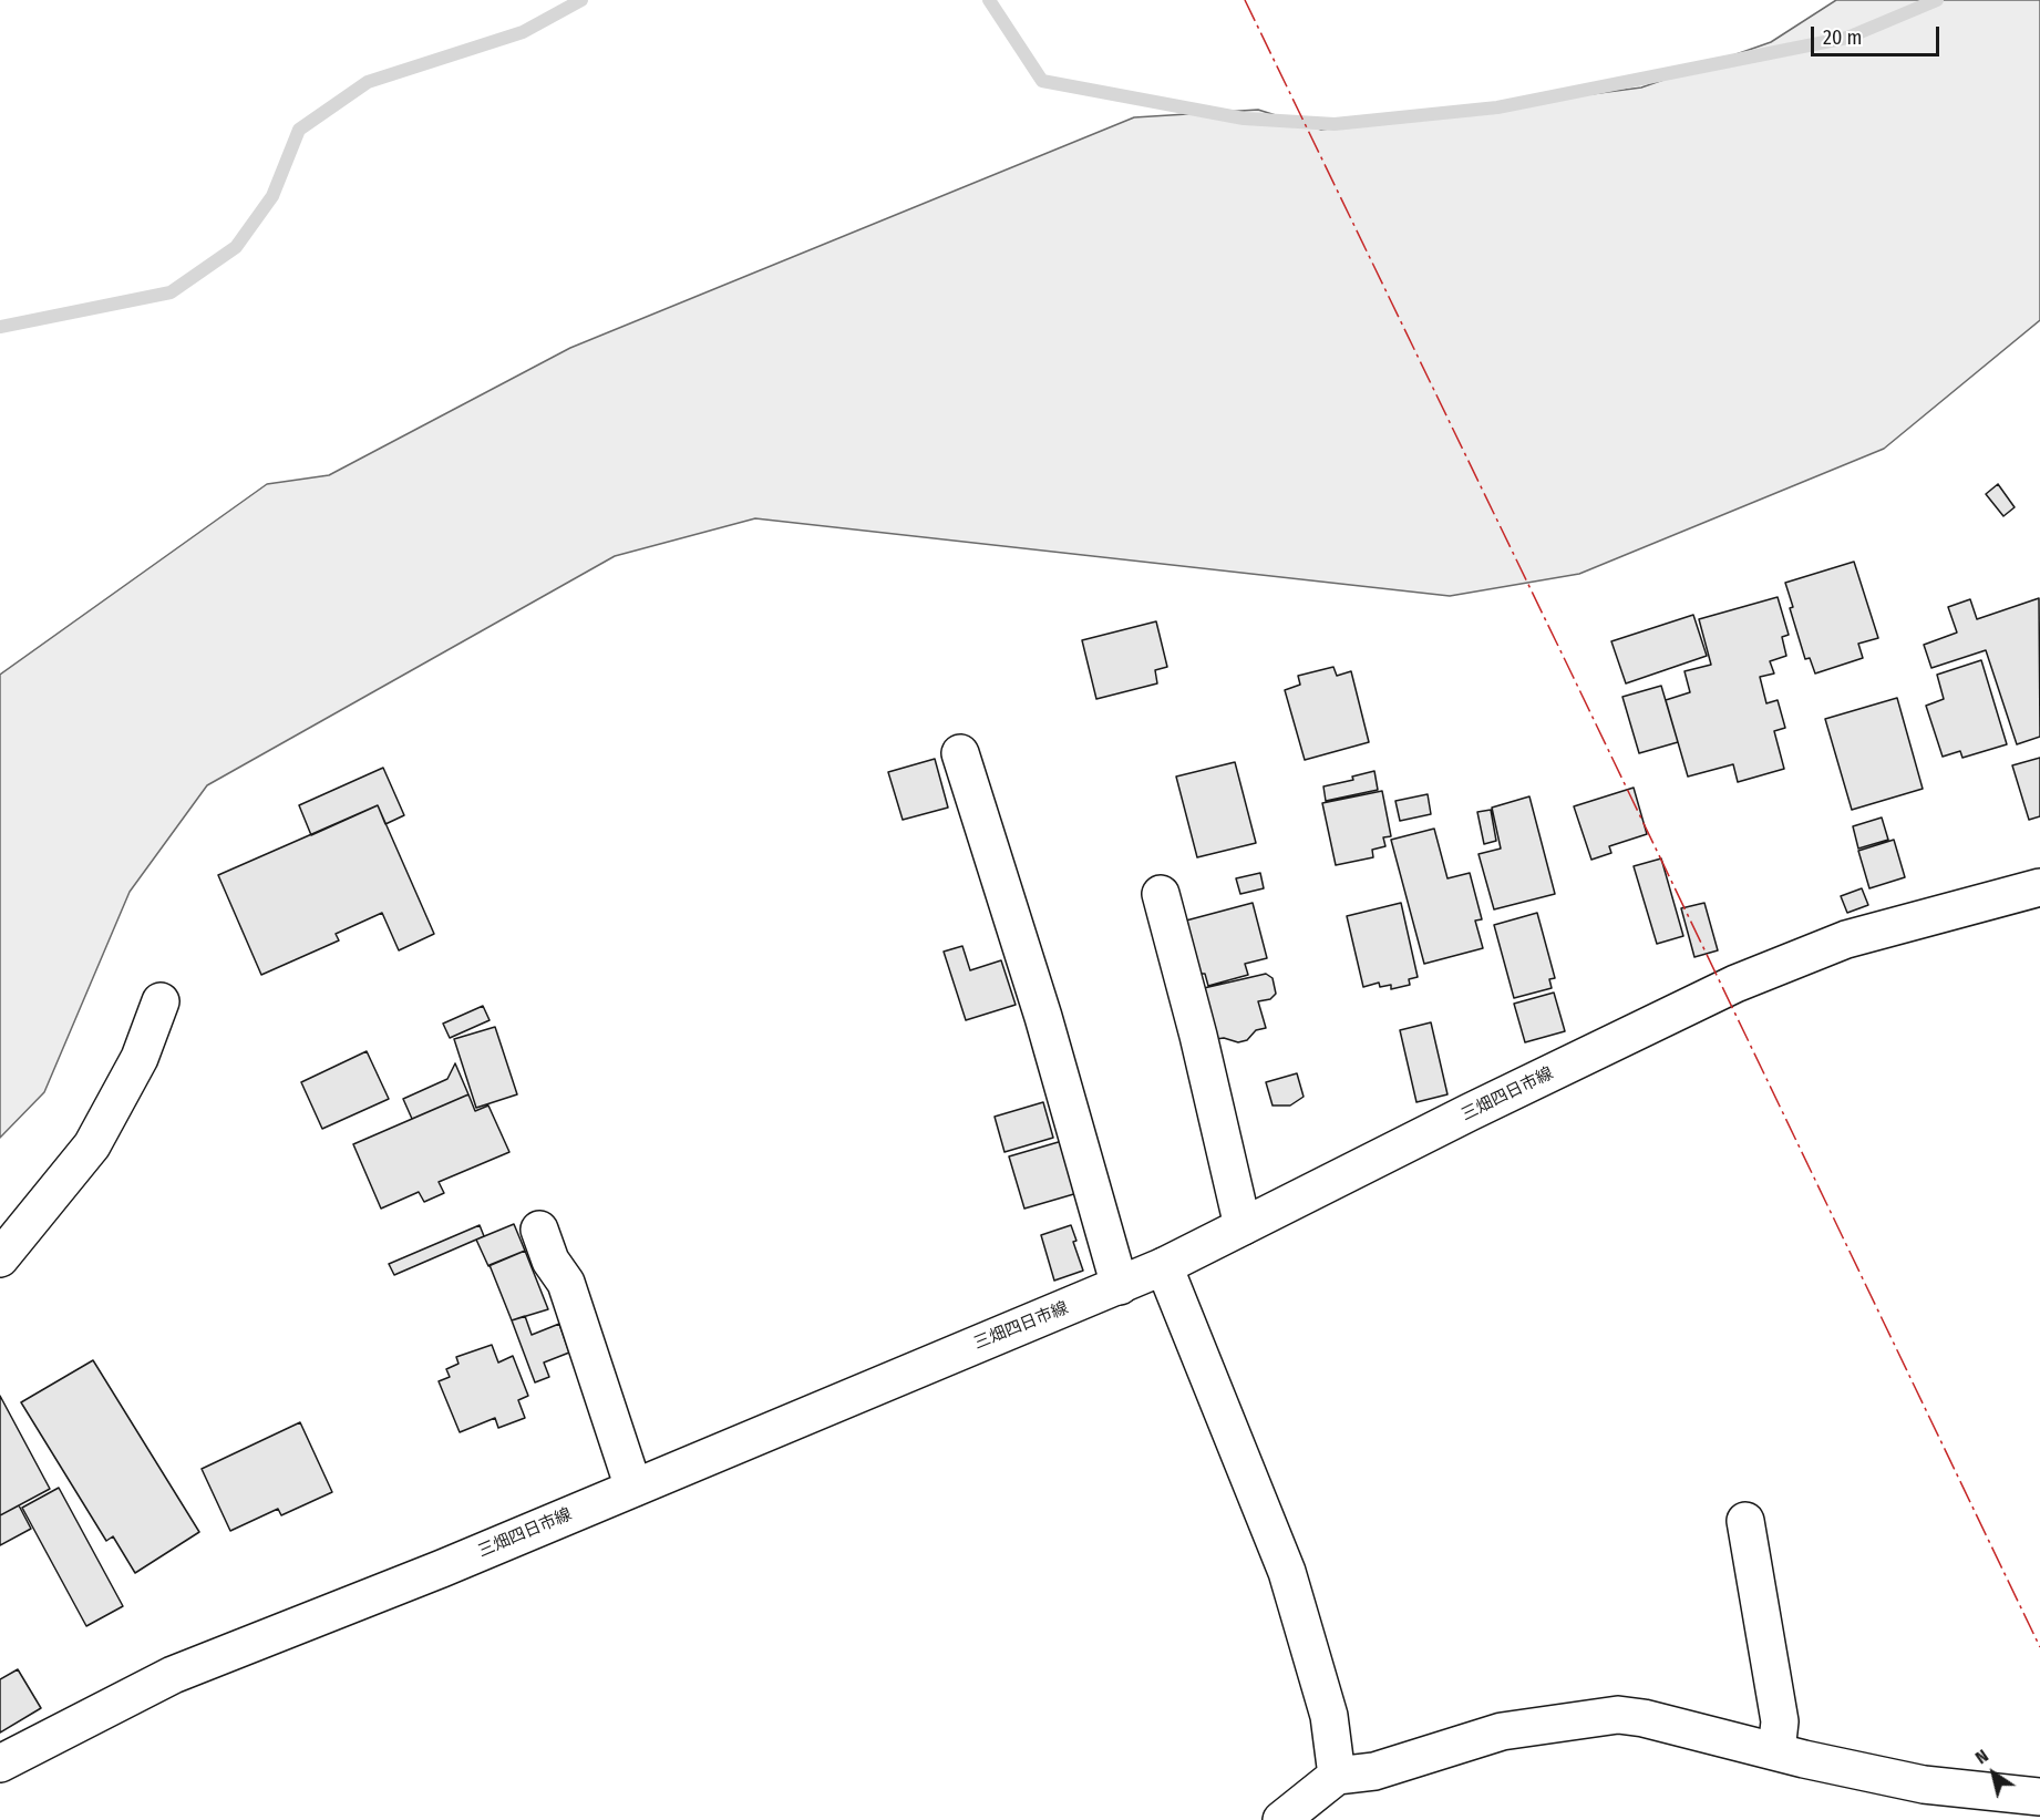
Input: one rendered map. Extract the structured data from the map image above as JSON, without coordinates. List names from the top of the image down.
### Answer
{
  "streets": {
    "street": ["三畑四日市線"]
  },
  "scale_bar": "20 m",
  "north": "top left"
}
